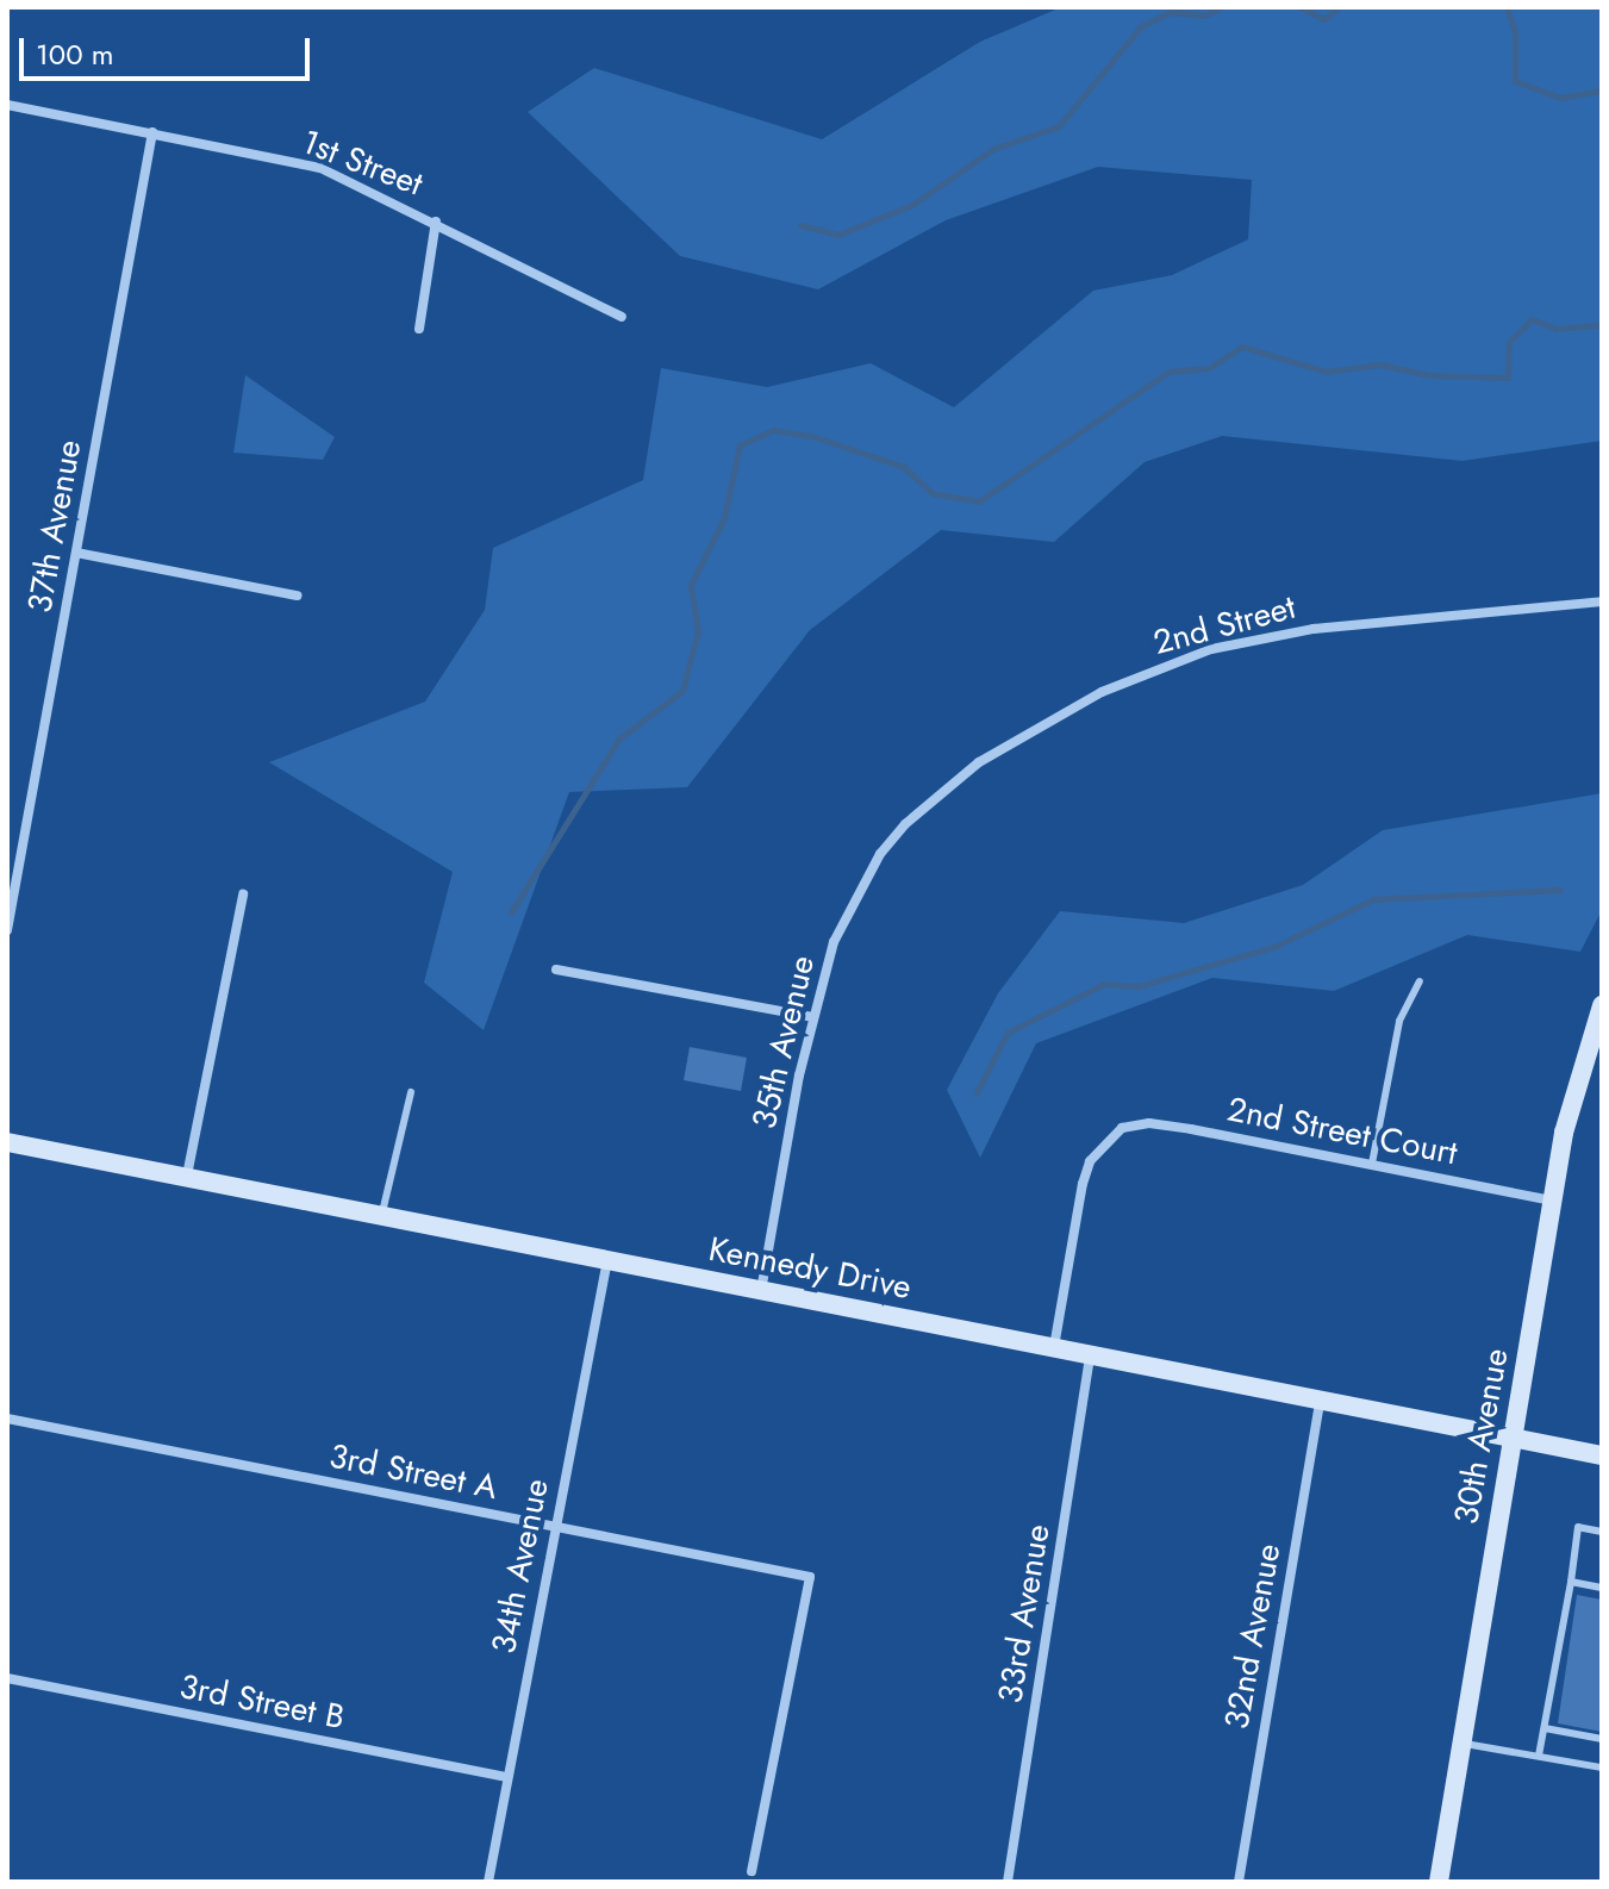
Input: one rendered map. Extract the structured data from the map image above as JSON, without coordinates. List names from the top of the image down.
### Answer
{
  "streets": {
    "street": [
      "1st Street",
      "37th Avenue",
      "2nd Street",
      "35th Avenue",
      "2nd Street Court",
      "Kennedy Drive",
      "30th Avenue",
      "3rd Street A",
      "34th Avenue",
      "33rd Avenue",
      "32nd Avenue",
      "3rd Street B"
    ]
  },
  "crossings": [
    ["1st Street", "37th Avenue"],
    ["2nd Street", "35th Avenue"],
    ["35th Avenue", "Kennedy Drive"],
    ["2nd Street Court", "Kennedy Drive"],
    ["2nd Street Court", "30th Avenue"],
    ["Kennedy Drive", "30th Avenue"],
    ["Kennedy Drive", "34th Avenue"],
    ["Kennedy Drive", "33rd Avenue"],
    ["Kennedy Drive", "32nd Avenue"],
    ["3rd Street A", "34th Avenue"],
    ["34th Avenue", "3rd Street B"]
  ],
  "scale_bar": "100 m"
}
